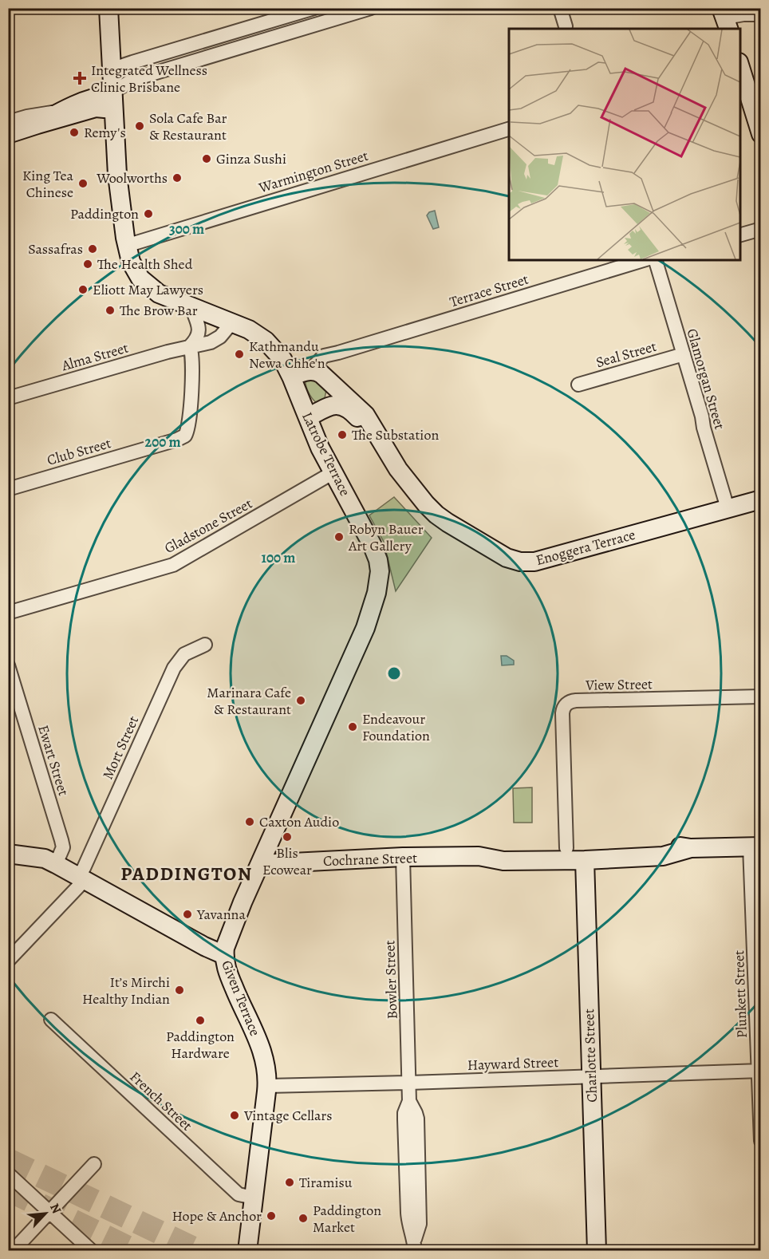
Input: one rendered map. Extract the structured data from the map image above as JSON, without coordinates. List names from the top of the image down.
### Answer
{
  "streets": {
    "main road": [
      "Latrobe Terrace",
      "Enoggera Terrace",
      "Cochrane Street",
      "Given Terrace",
      "Charlotte Street"
    ],
    "street": [
      "Warmington Street",
      "Terrace Street",
      "Seal Street",
      "Alma Street",
      "Glamorgan Street",
      "Club Street",
      "Gladstone Street",
      "View Street",
      "Mort Street",
      "Ewart Street",
      "Bowler Street",
      "Plunkett Street",
      "Hayward Street",
      "French Street"
    ]
  },
  "crossings": [
    ["Warmington Street", "Latrobe Terrace"],
    ["Terrace Street", "Enoggera Terrace"],
    ["Seal Street", "Glamorgan Street"],
    ["Alma Street", "Club Street"],
    ["Alma Street", "Latrobe Terrace"],
    ["Glamorgan Street", "Enoggera Terrace"],
    ["Latrobe Terrace", "Gladstone Street"],
    ["Latrobe Terrace", "Enoggera Terrace"],
    ["Latrobe Terrace", "Cochrane Street"],
    ["Latrobe Terrace", "Given Terrace"],
    ["View Street", "Cochrane Street"],
    ["Mort Street", "Given Terrace"],
    ["Ewart Street", "Given Terrace"],
    ["Cochrane Street", "Bowler Street"],
    ["Cochrane Street", "Plunkett Street"],
    ["Cochrane Street", "Charlotte Street"],
    ["Bowler Street", "Hayward Street"],
    ["Plunkett Street", "Hayward Street"],
    ["Given Terrace", "Hayward Street"],
    ["Given Terrace", "French Street"],
    ["Charlotte Street", "Hayward Street"]
  ],
  "districts": ["PADDINGTON"],
  "places": {
    "health": ["Integrated Wellness Clinic Brisbane"],
    "other": [
      "Sola Cafe Bar & Restaurant",
      "Remy's",
      "Ginza Sushi",
      "Woolworths",
      "King Tea Chinese",
      "Paddington",
      "Sassafras",
      "The Health Shed",
      "Eliott May Lawyers",
      "The Brow Bar",
      "Kathmandu Newa Chhe'n",
      "The Substation",
      "Robyn Bauer Art Gallery",
      "Marinara Cafe & Restaurant",
      "Endeavour Foundation",
      "Caxton Audio",
      "Blis Ecowear",
      "Yavanna",
      "It’s Mirchi Healthy Indian",
      "Paddington Hardware",
      "Vintage Cellars",
      "Tiramisu",
      "Hope & Anchor",
      "Paddington Market"
    ]
  },
  "north": "top right",
  "rings": ["300 m", "200 m", "100 m"]
}
